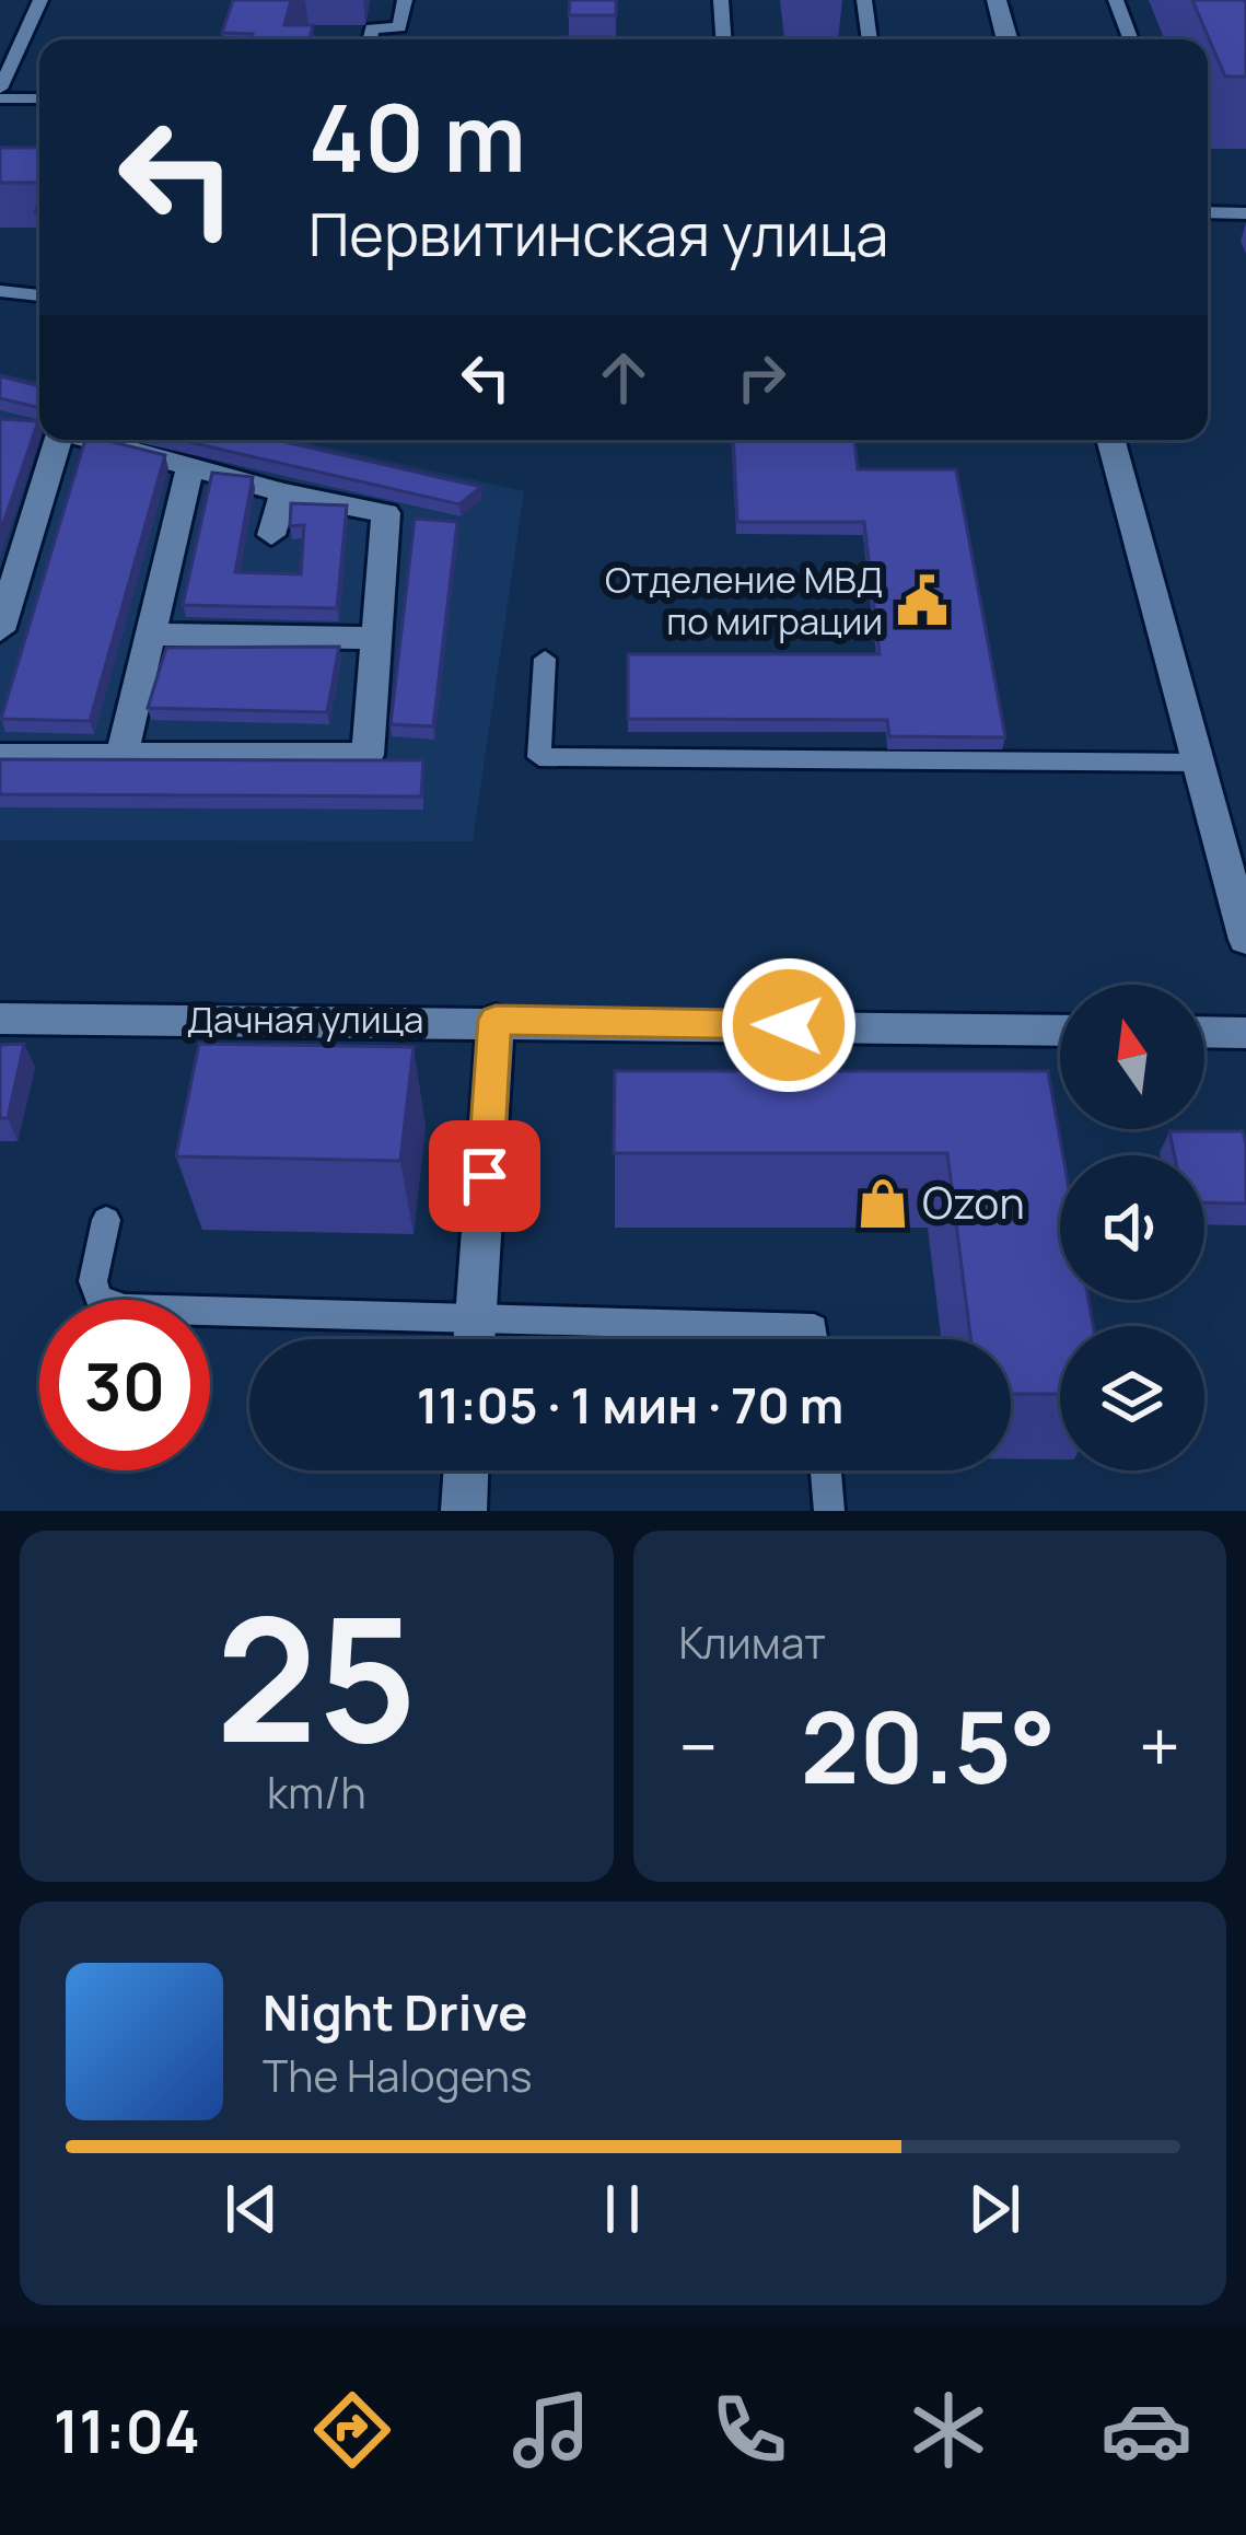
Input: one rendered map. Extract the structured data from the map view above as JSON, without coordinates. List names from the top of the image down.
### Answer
{
  "streets": {
    "street": ["Дачная улица"]
  },
  "places": {
    "public building": ["Отделение МВД по миграции"],
    "shop": ["Ozon"]
  },
  "north": "top",
  "page": {
    "turn": ["40 m", "Первитинская улица"],
    "limit": "30",
    "trip": "11:05 · 1 мин · 70 m",
    "tile": [
      ["25", "km/h"],
      "Климат"
    ],
    "heat": ["−", "20.5°", "+"],
    "song": ["Night Drive", "The Halogens"],
    "tabs": "11:04"
  }
}
